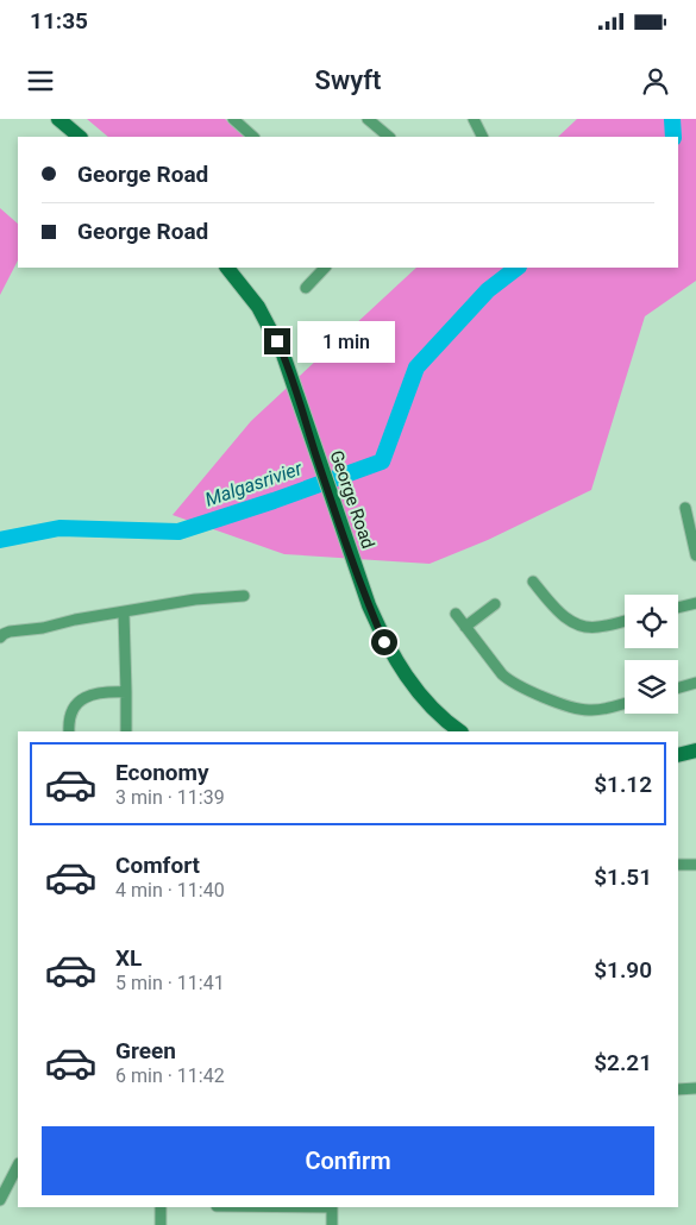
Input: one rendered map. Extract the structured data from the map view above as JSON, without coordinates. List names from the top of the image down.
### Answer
{
  "streets": {
    "main road": ["George Road"]
  },
  "water": ["Malgasrivier"],
  "page": {
    "status": "11:35",
    "header": "Swyft",
    "banner": ["George Road", "George Road"],
    "bubble": "1 min",
    "list": [
      {
        "name": "Economy",
        "note": "3 min · 11:39",
        "value": "$1.12"
      },
      {
        "name": "Comfort",
        "note": "4 min · 11:40",
        "value": "$1.51"
      },
      {
        "name": "XL",
        "note": "5 min · 11:41",
        "value": "$1.90"
      },
      {
        "name": "Green",
        "note": "6 min · 11:42",
        "value": "$2.21"
      }
    ],
    "buttons": "Confirm"
  }
}
